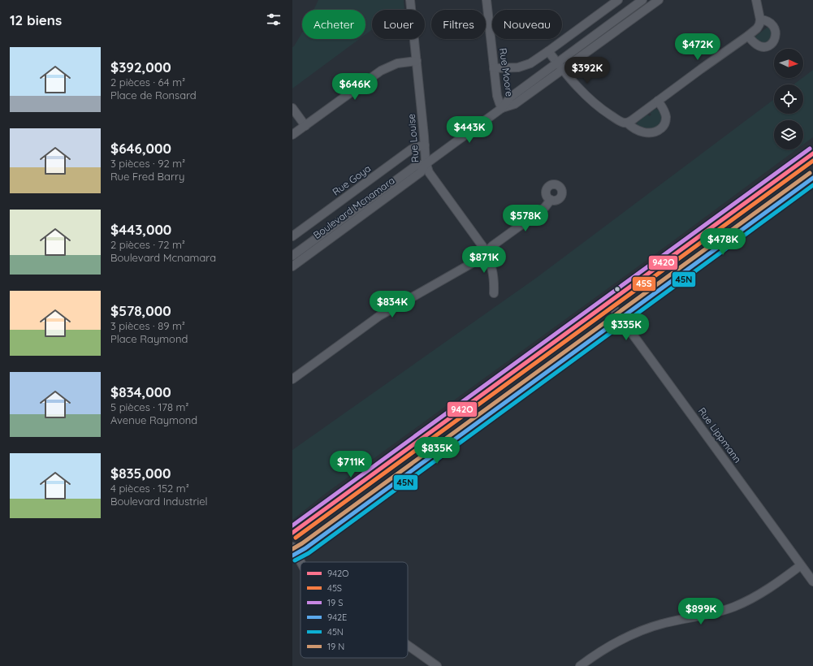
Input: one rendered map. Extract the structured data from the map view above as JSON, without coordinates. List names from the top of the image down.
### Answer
{
  "streets": {
    "street": [
      "Rue Moore",
      "Rue Louise",
      "Rue Goya",
      "Boulevard Mcnamara",
      "Rue Lippmann"
    ]
  },
  "crossings": [
    ["Rue Moore", "Boulevard Mcnamara"],
    ["Rue Louise", "Rue Goya"],
    ["Rue Louise", "Boulevard Mcnamara"]
  ],
  "lines": [
    "transit line 942O",
    "transit line 45S",
    "transit line 942E",
    "transit line 45N"
  ],
  "legend": [
    "942O",
    "45S",
    "19 S",
    "942E",
    "45N",
    "19 N"
  ],
  "north": "right",
  "page": {
    "heading": "12 biens",
    "chip": [
      "Acheter",
      "Louer",
      "Filtres",
      "Nouveau"
    ],
    "price": [
      "$472K",
      "$392K",
      "$646K",
      "$443K",
      "$578K",
      "$478K",
      "$871K",
      "$834K",
      "$335K",
      "$835K",
      "$711K",
      "$899K"
    ],
    "list": [
      {
        "name": "$392,000",
        "note": "2 pièces · 64 m² · Place de Ronsard"
      },
      {
        "name": "$646,000",
        "note": "3 pièces · 92 m² · Rue Fred Barry"
      },
      {
        "name": "$443,000",
        "note": "2 pièces · 72 m² · Boulevard Mcnamara"
      },
      {
        "name": "$578,000",
        "note": "3 pièces · 89 m² · Place Raymond"
      },
      {
        "name": "$834,000",
        "note": "5 pièces · 178 m² · Avenue Raymond"
      },
      {
        "name": "$835,000",
        "note": "4 pièces · 152 m² · Boulevard Industriel"
      }
    ]
  }
}
